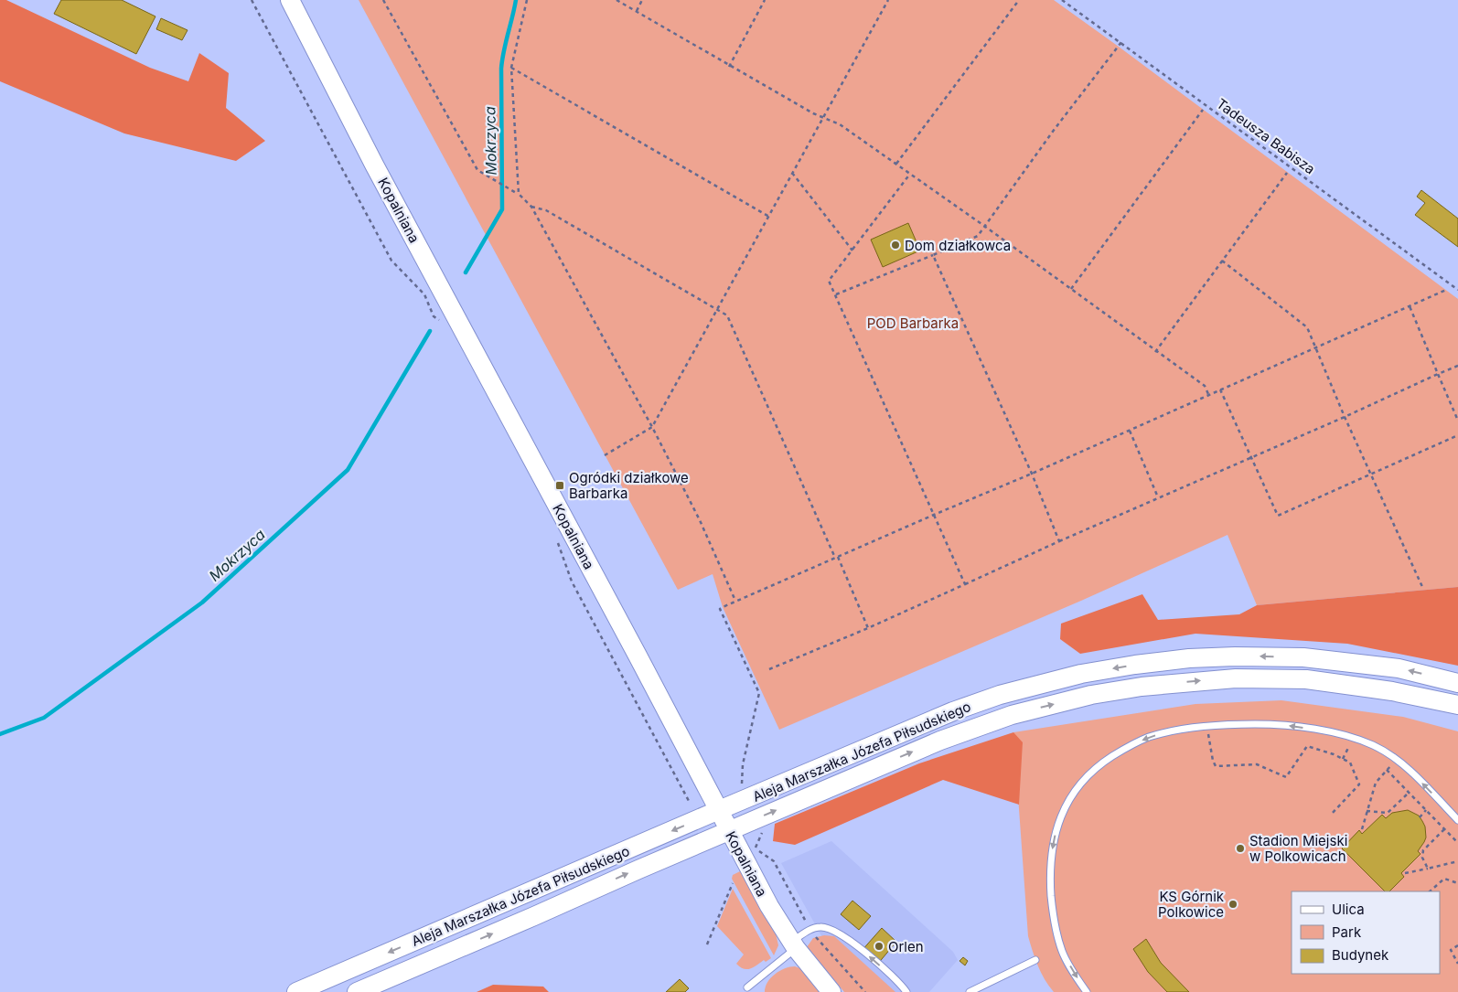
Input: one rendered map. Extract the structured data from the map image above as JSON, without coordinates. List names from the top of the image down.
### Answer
{
  "streets": {
    "main road": ["Kopalniana", "Aleja Marszałka Józefa Piłsudskiego"],
    "path": ["Tadeusza Babisza"]
  },
  "crossings": [
    ["Kopalniana", "Aleja Marszałka Józefa Piłsudskiego"]
  ],
  "water": ["Mokrzyca"],
  "parks": ["POD Barbarka"],
  "places": {
    "other": [
      "Dom działkowca",
      "Stadion Miejski w Polkowicach",
      "KS Górnik Polkowice",
      "Orlen"
    ],
    "transit": ["Ogródki działkowe Barbarka"]
  },
  "legend": ["Ulica", "Park", "Budynek"]
}
